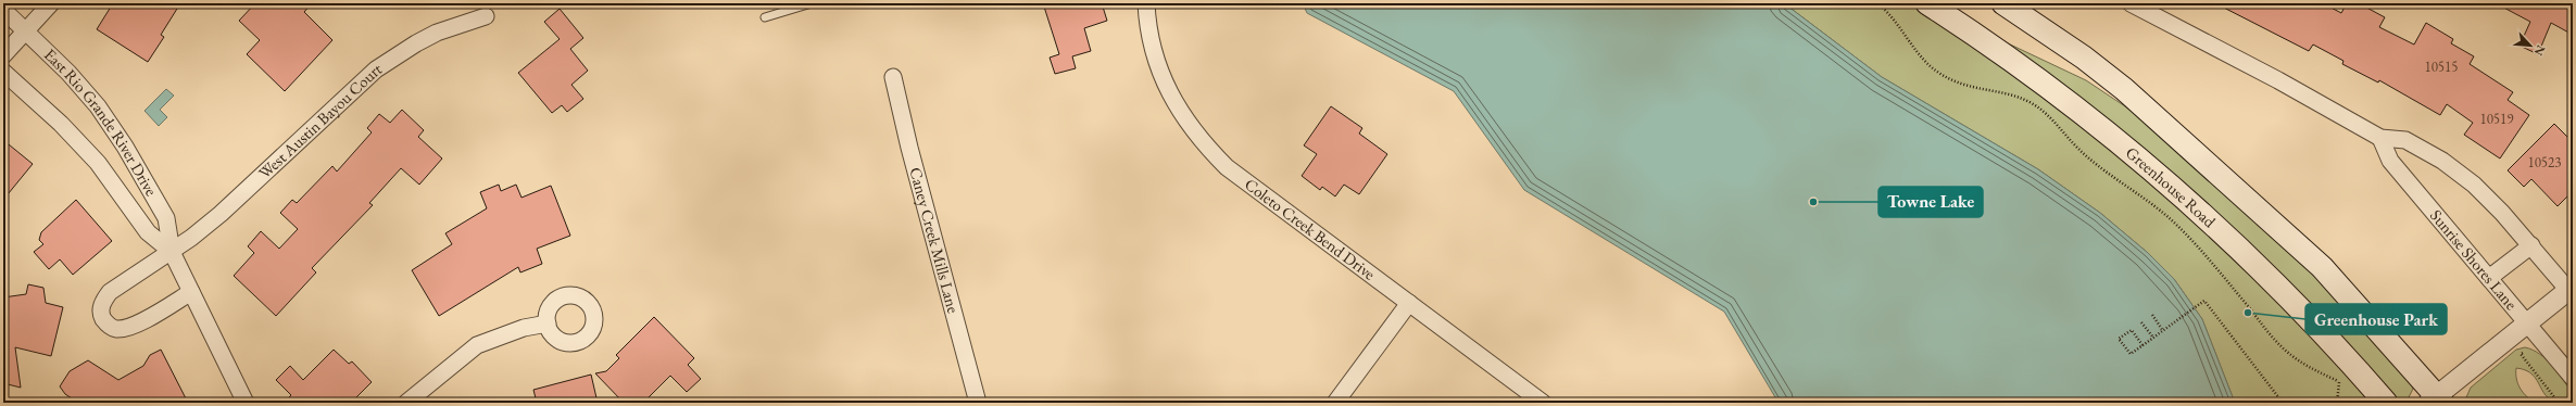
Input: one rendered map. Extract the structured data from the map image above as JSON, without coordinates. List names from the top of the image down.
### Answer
{
  "streets": {
    "main road": ["Greenhouse Road"],
    "street": [
      "West Austin Bayou Court",
      "East Rio Grande River Drive",
      "Coleto Creek Bend Drive",
      "Caney Creek Mills Lane",
      "Sunrise Shores Lane"
    ]
  },
  "crossings": [
    ["West Austin Bayou Court", "East Rio Grande River Drive"]
  ],
  "places": ["Towne Lake", "Greenhouse Park"],
  "house_numbers": ["10515", "10519", "10523"],
  "north": "bottom right"
}
